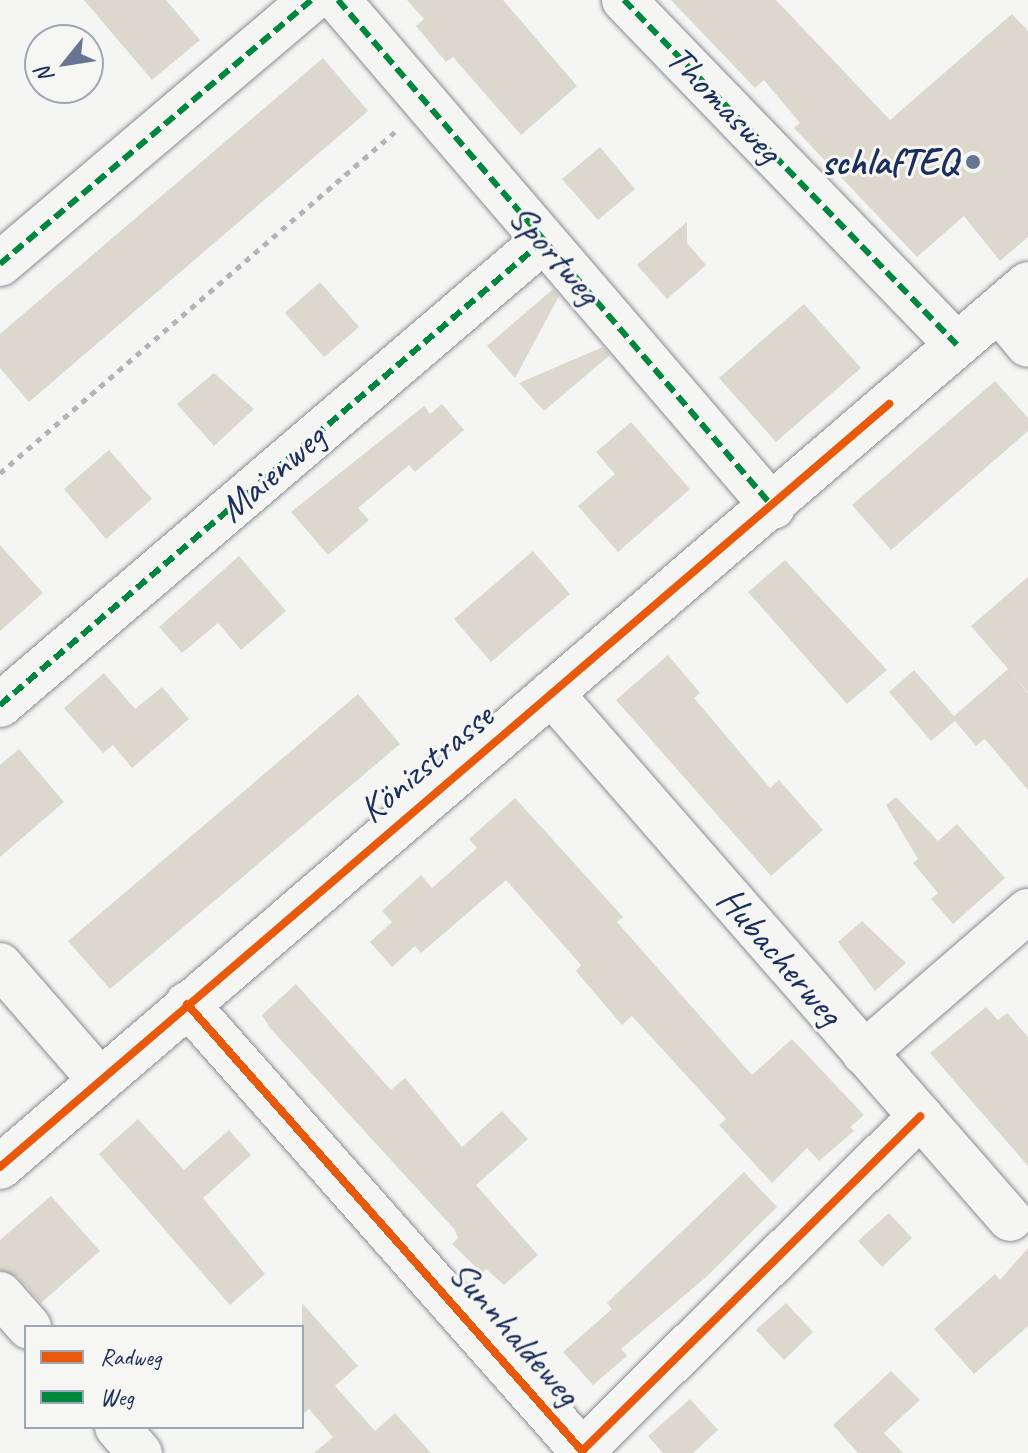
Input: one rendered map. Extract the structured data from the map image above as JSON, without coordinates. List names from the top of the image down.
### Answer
{
  "streets": {
    "street": [
      "Thomasweg",
      "Sportweg",
      "Maienweg",
      "Könizstrasse",
      "Hubacherweg",
      "Sunnhaldeweg"
    ]
  },
  "crossings": [
    ["Thomasweg", "Könizstrasse"],
    ["Sportweg", "Maienweg"],
    ["Sportweg", "Könizstrasse"],
    ["Könizstrasse", "Hubacherweg"],
    ["Könizstrasse", "Sunnhaldeweg"],
    ["Hubacherweg", "Sunnhaldeweg"]
  ],
  "places": ["schlafTEQ"],
  "legend": ["Radweg", "Weg"],
  "north": "bottom left"
}
